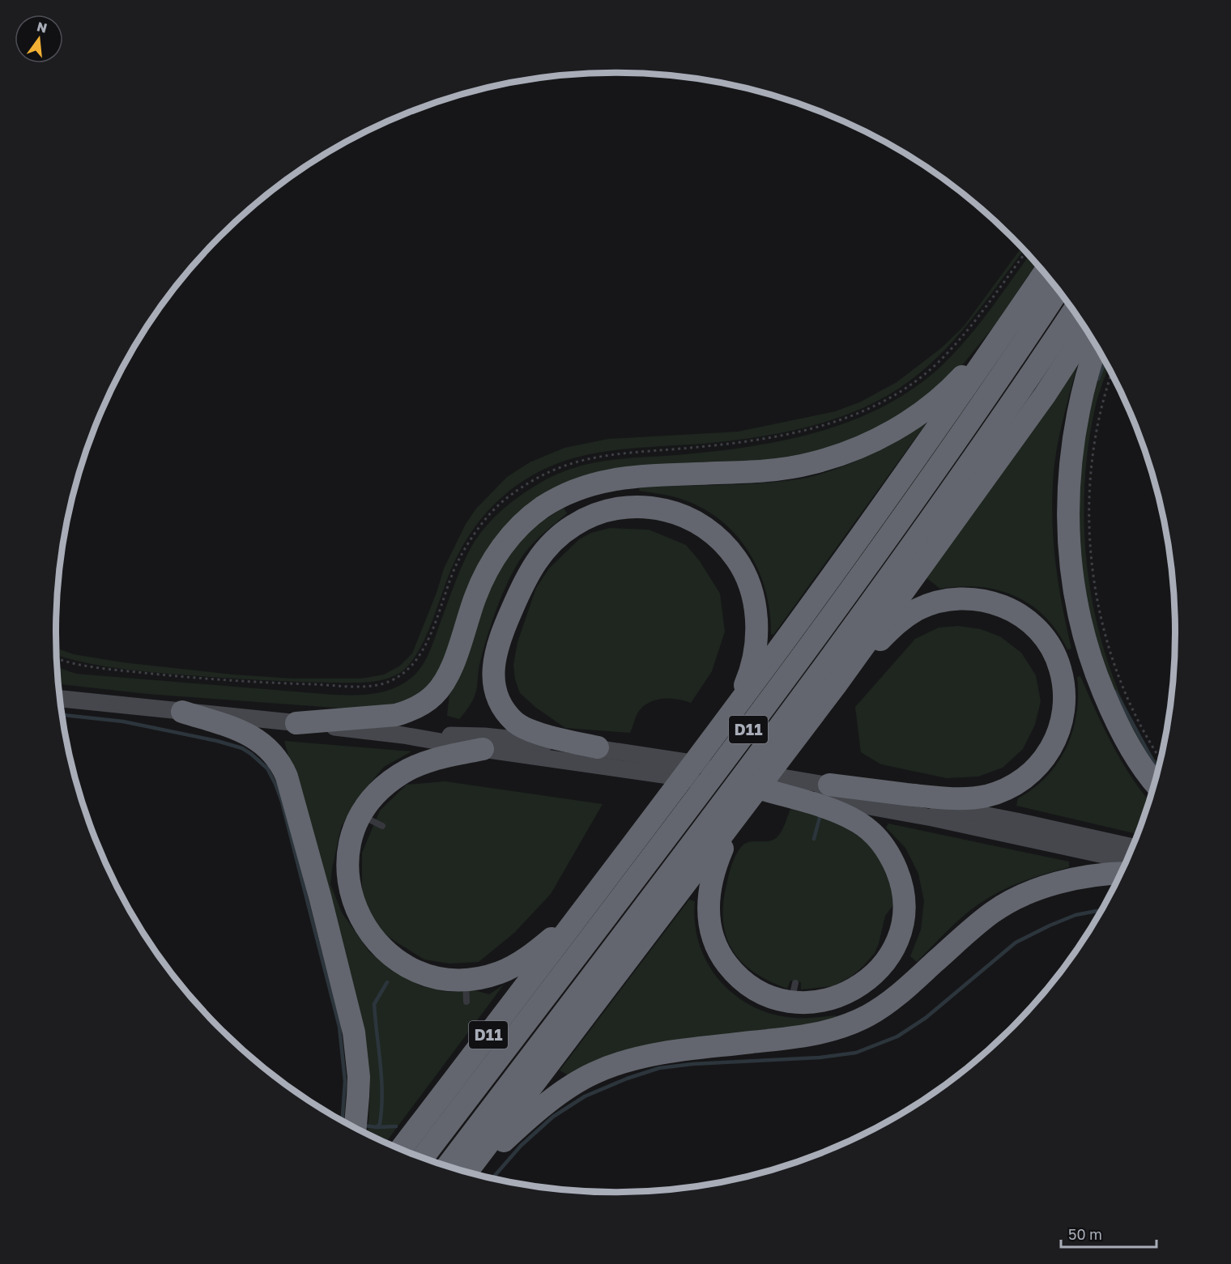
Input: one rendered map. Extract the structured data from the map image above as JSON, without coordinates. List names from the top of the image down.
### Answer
{
  "streets": {
    "highway": ["D11"]
  },
  "scale_bar": "50 m",
  "north": "top"
}
